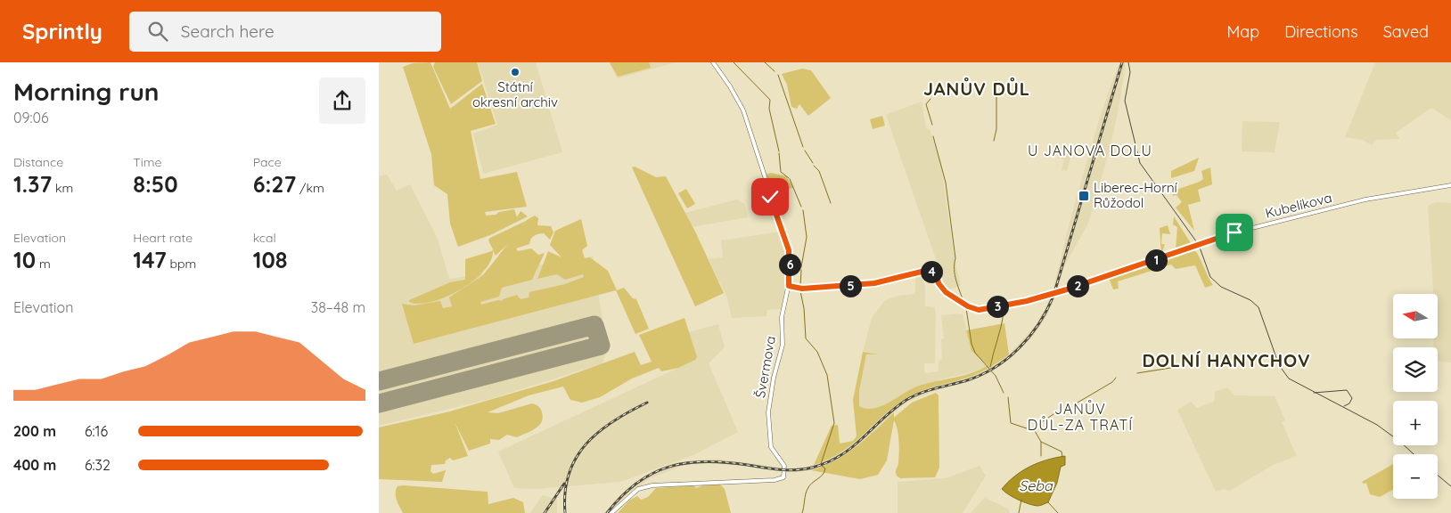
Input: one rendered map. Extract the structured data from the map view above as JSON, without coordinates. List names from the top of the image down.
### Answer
{
  "streets": {
    "street": ["Kubelíkova", "Švermova"]
  },
  "crossings": [
    ["Kubelíkova", "Švermova"]
  ],
  "districts": [
    "JANŮV DŮL",
    "U JANOVA DOLU",
    "DOLNÍ HANYCHOV",
    "JANŮV DŮL-ZA TRATÍ"
  ],
  "water": ["Seba"],
  "places": {
    "other": ["Státní okresní archiv"],
    "transit": ["Liberec-Horní Růžodol"]
  },
  "north": "left",
  "page": {
    "header": "Sprintly",
    "search": "Search here",
    "nav": ["Map", "Directions", "Saved"],
    "heading": ["Morning run", "09:06"],
    "stats": [
      ["Distance", "1.37 km"],
      ["Time", "8:50"],
      ["Pace", "6:27 /km"],
      ["Elevation", "10 m"],
      ["Heart rate", "147 bpm"],
      ["kcal", "108"]
    ],
    "pins": [
      "1",
      "6",
      "4",
      "2",
      "5",
      "3"
    ],
    "chart": ["Elevation", "38–48 m"],
    "map_buttons": ["+", "−"],
    "list": [
      {
        "name": "200 m",
        "note": "6:16"
      },
      {
        "name": "400 m",
        "note": "6:32"
      }
    ]
  }
}
